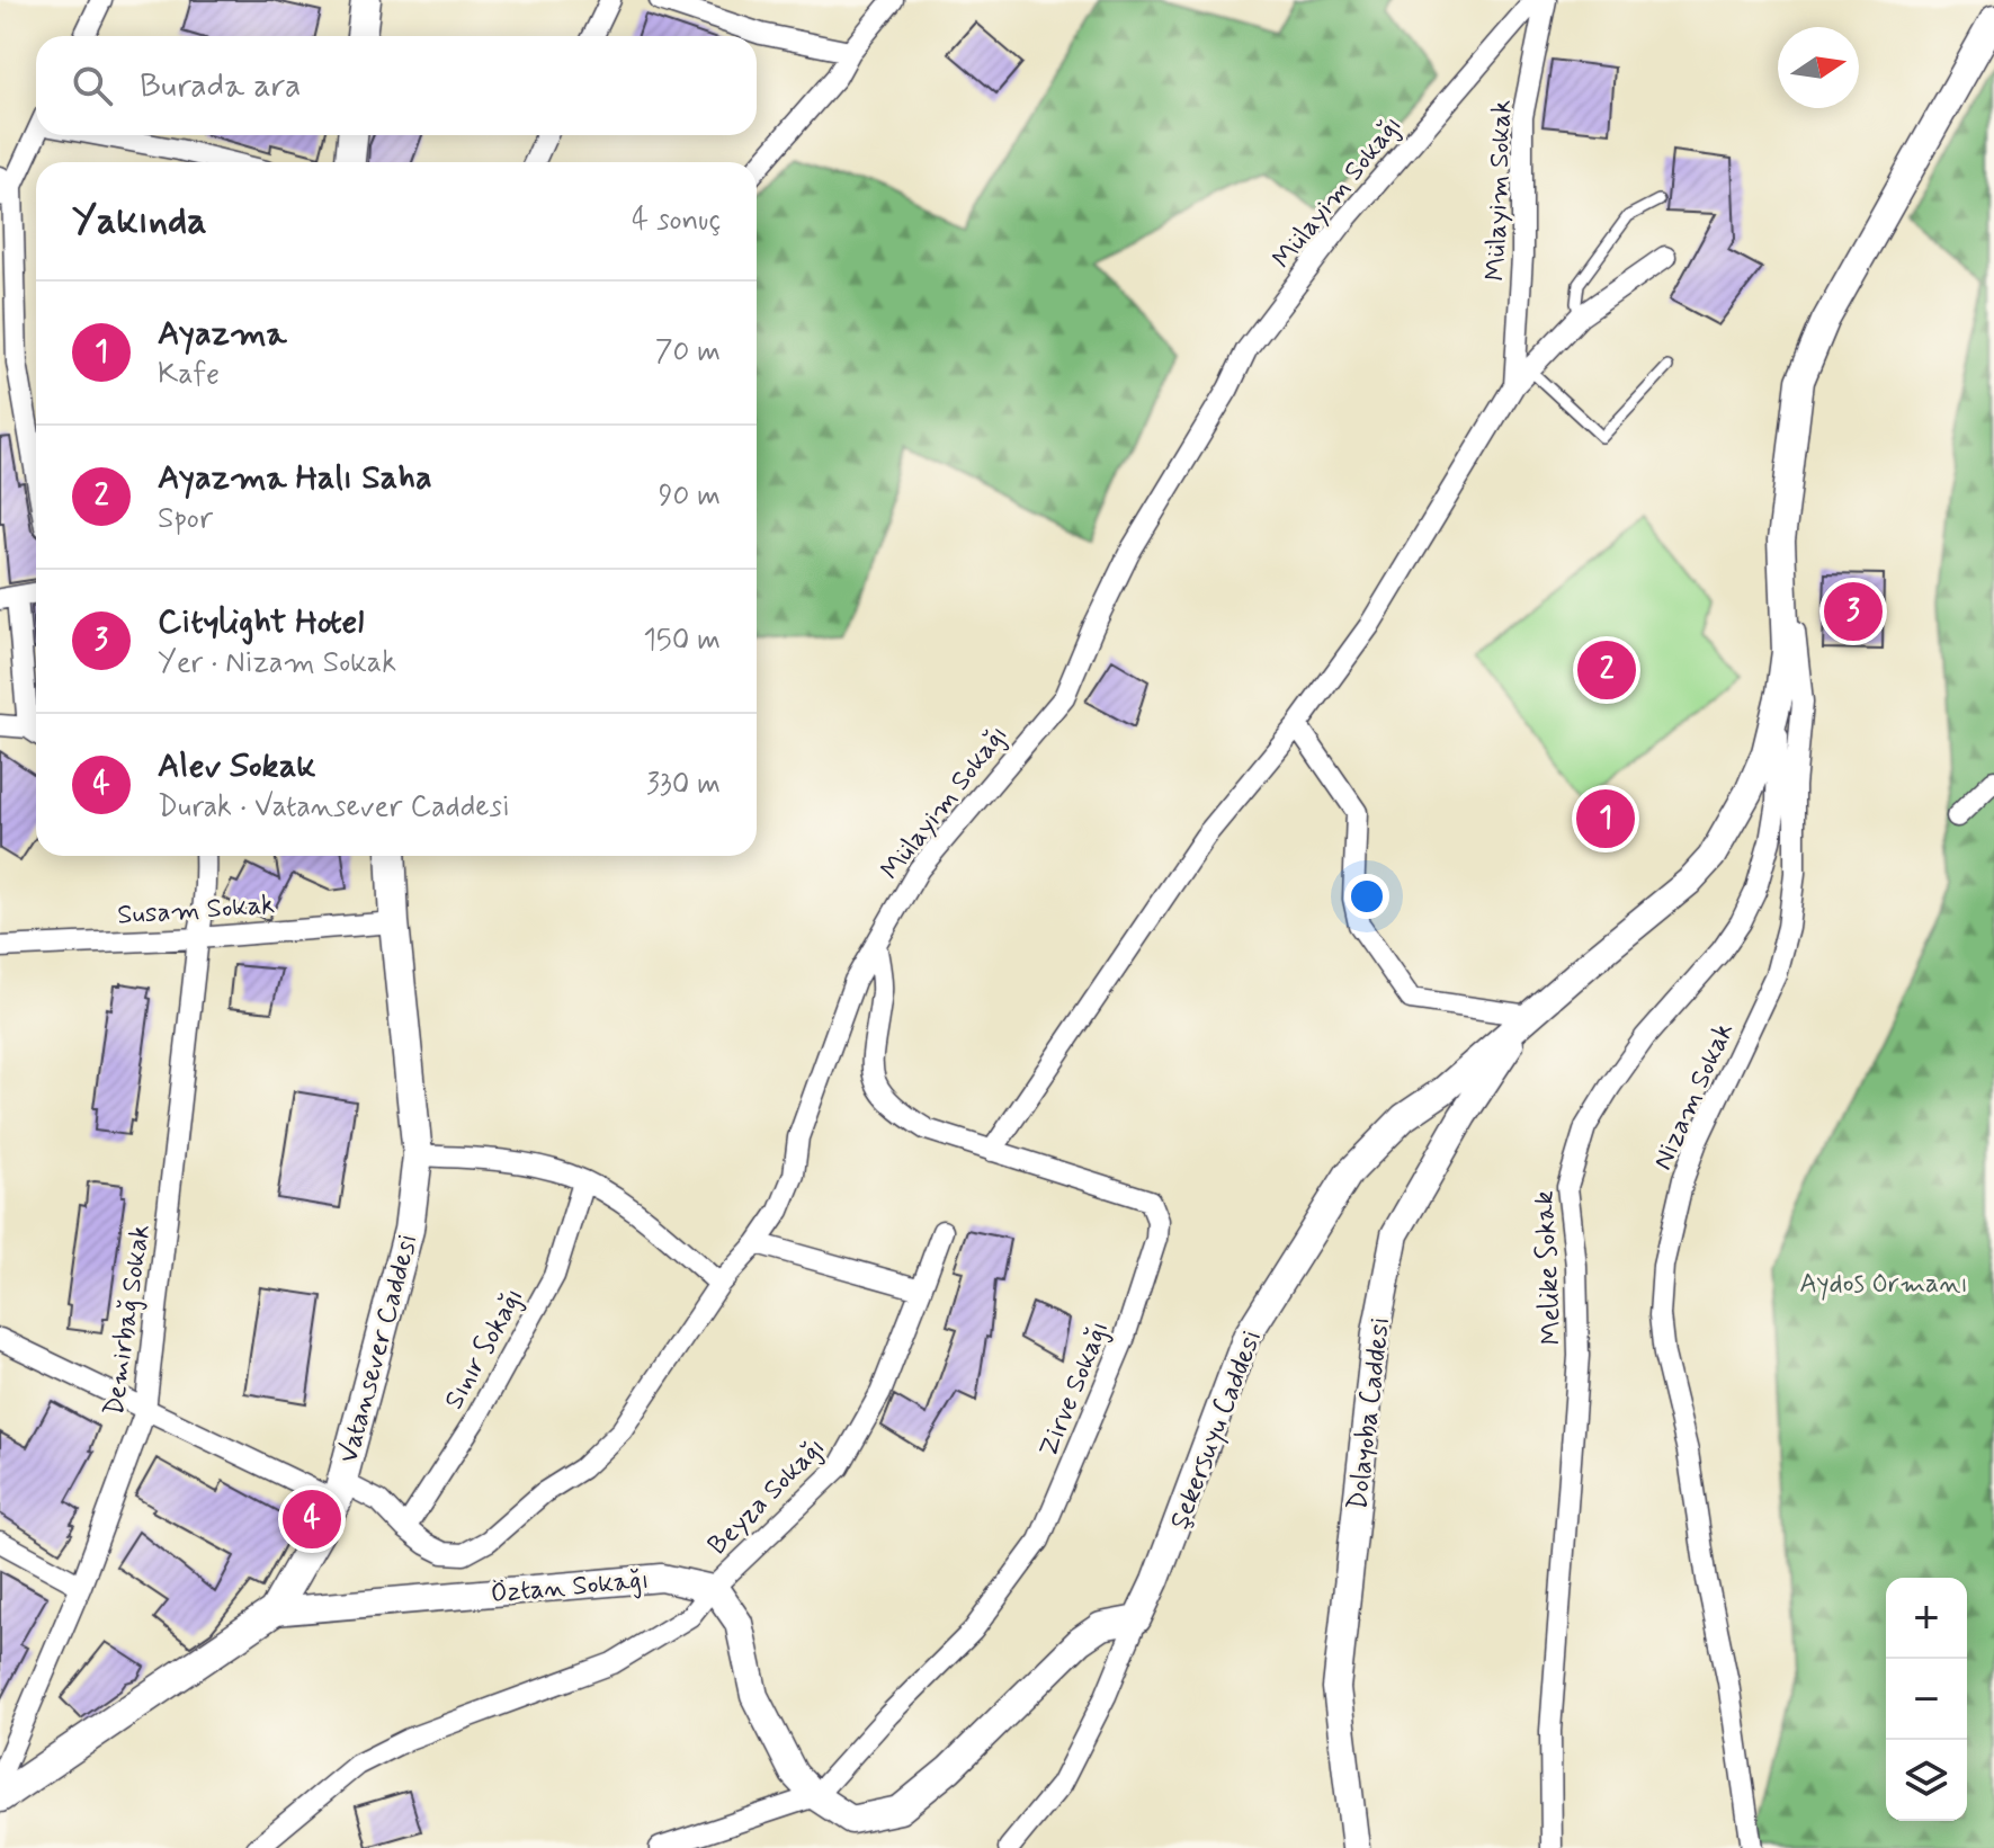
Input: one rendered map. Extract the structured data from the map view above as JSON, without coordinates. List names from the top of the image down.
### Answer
{
  "streets": {
    "main road": ["Vatansever Caddesi"],
    "street": [
      "Mülayim Sokak",
      "Mülayim Sokağı",
      "Susam Sokak",
      "Nizam Sokak",
      "Melike Sokak",
      "Demirbağ Sokak",
      "Sınır Sokağı",
      "Zirve Sokağı",
      "Dolayoba Caddesi",
      "Şekersuyu Caddesi",
      "Beyza Sokağı",
      "Öztan Sokağı"
    ]
  },
  "crossings": [
    ["Mülayim Sokağı", "Demirbağ Sokak"],
    ["Mülayim Sokağı", "Vatansever Caddesi"],
    ["Mülayim Sokağı", "Sınır Sokağı"],
    ["Mülayim Sokağı", "Zirve Sokağı"],
    ["Susam Sokak", "Demirbağ Sokak"],
    ["Susam Sokak", "Vatansever Caddesi"],
    ["Nizam Sokak", "Şekersuyu Caddesi"],
    ["Melike Sokak", "Şekersuyu Caddesi"],
    ["Vatansever Caddesi", "Öztan Sokağı"],
    ["Dolayoba Caddesi", "Şekersuyu Caddesi"],
    ["Beyza Sokağı", "Öztan Sokağı"]
  ],
  "parks": ["Aydos Ormanı"],
  "north": "right",
  "page": {
    "search": "Burada ara",
    "heading": ["Yakında", "4 sonuç"],
    "list": [
      {
        "mark": "1",
        "name": "Ayazma",
        "note": "Kafe",
        "value": "70 m"
      },
      {
        "mark": "2",
        "name": "Ayazma Halı Saha",
        "note": "Spor",
        "value": "90 m"
      },
      {
        "mark": "3",
        "name": "Citylight Hotel",
        "note": "Yer · Nizam Sokak",
        "value": "150 m"
      },
      {
        "mark": "4",
        "name": "Alev Sokak",
        "note": "Durak · Vatansever Caddesi",
        "value": "330 m"
      }
    ],
    "pins": [
      "3",
      "2",
      "1",
      "4"
    ],
    "map_buttons": ["+", "−"]
  }
}
